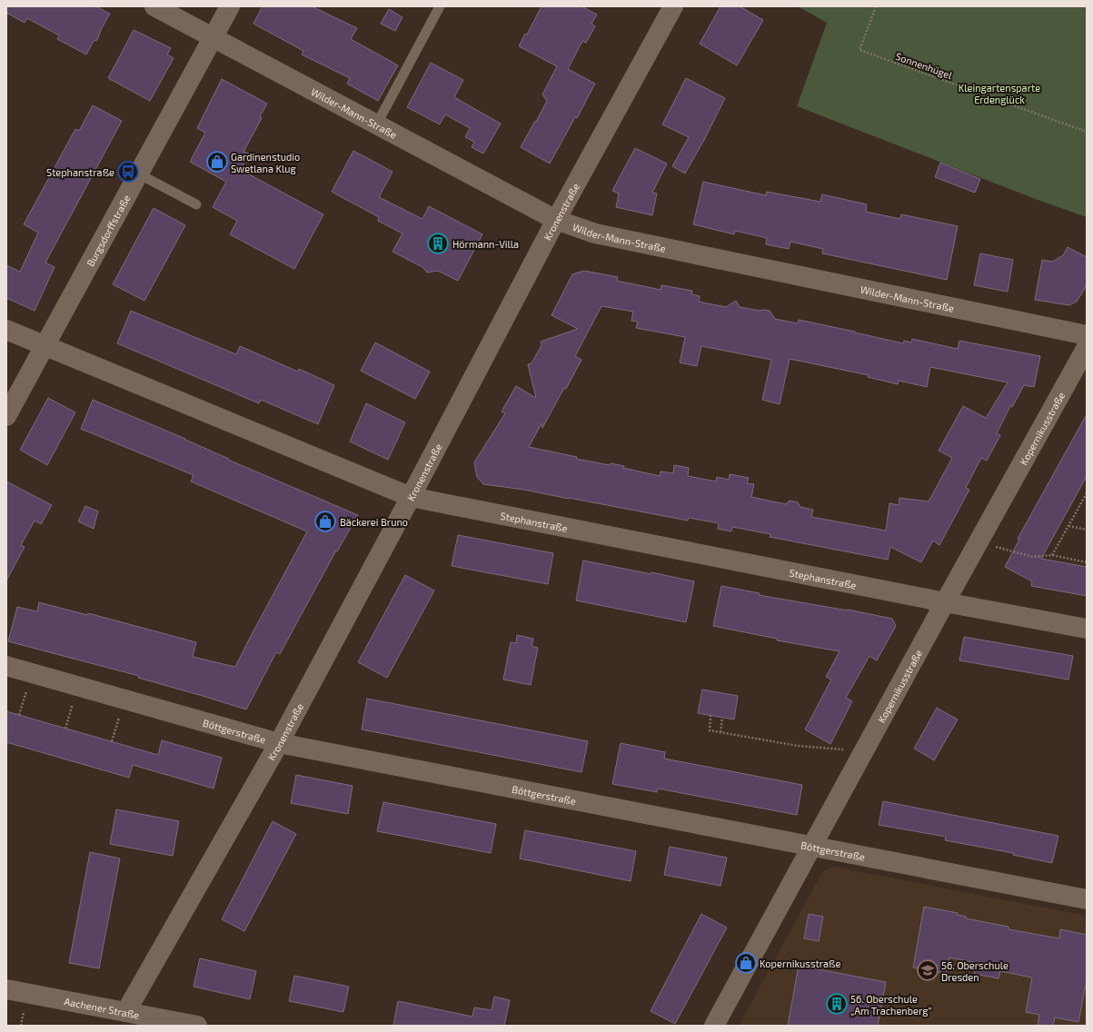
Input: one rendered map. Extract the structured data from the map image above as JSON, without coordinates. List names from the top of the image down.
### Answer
{
  "streets": {
    "street": [
      "Wilder-Mann-Straße",
      "Kronenstraße",
      "Burgsdorffstraße",
      "Kopernikusstraße",
      "Stephanstraße",
      "Böttgerstraße",
      "Aachener Straße"
    ],
    "path": ["Sonnenhügel"]
  },
  "crossings": [
    ["Wilder-Mann-Straße", "Kronenstraße"],
    ["Wilder-Mann-Straße", "Burgsdorffstraße"],
    ["Kronenstraße", "Stephanstraße"],
    ["Kronenstraße", "Böttgerstraße"],
    ["Kronenstraße", "Aachener Straße"],
    ["Burgsdorffstraße", "Stephanstraße"],
    ["Kopernikusstraße", "Stephanstraße"],
    ["Kopernikusstraße", "Böttgerstraße"]
  ],
  "parks": ["Kleingartensparte Erdenglück"],
  "places": {
    "shop": ["Gardinenstudio Swetlana Klug", "Bäckerei Bruno", "Kopernikusstraße"],
    "bus stop": ["Stephanstraße"],
    "building": ["Hörmann-Villa", "56. Oberschule „Am Trachenberg“"],
    "school or university": ["56. Oberschule Dresden"]
  }
}
